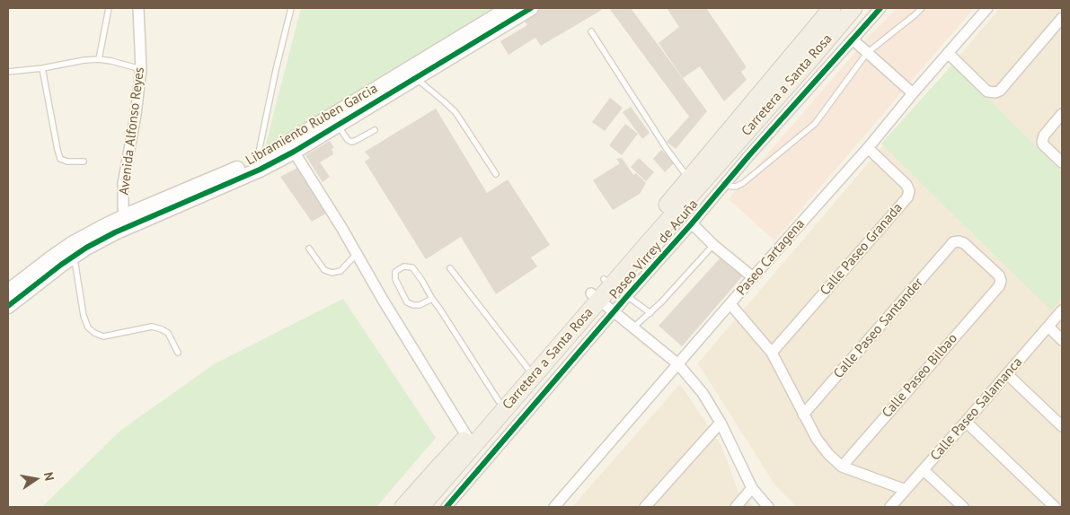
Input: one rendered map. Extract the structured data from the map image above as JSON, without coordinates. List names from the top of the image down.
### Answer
{
  "streets": {
    "main road": ["Carretera a Santa Rosa"],
    "street": [
      "Libramiento Ruben Garcia",
      "Avenida Alfonso Reyes",
      "Paseo Virrey de Acuña",
      "Calle Paseo Granada",
      "Paseo Cartagena",
      "Calle Paseo Santander",
      "Calle Paseo Bilbao",
      "Calle Paseo Salamanca"
    ]
  },
  "crossings": [
    ["Libramiento Ruben Garcia", "Avenida Alfonso Reyes"],
    ["Calle Paseo Granada", "Paseo Cartagena"],
    ["Calle Paseo Santander", "Calle Paseo Bilbao"]
  ],
  "north": "right"
}
